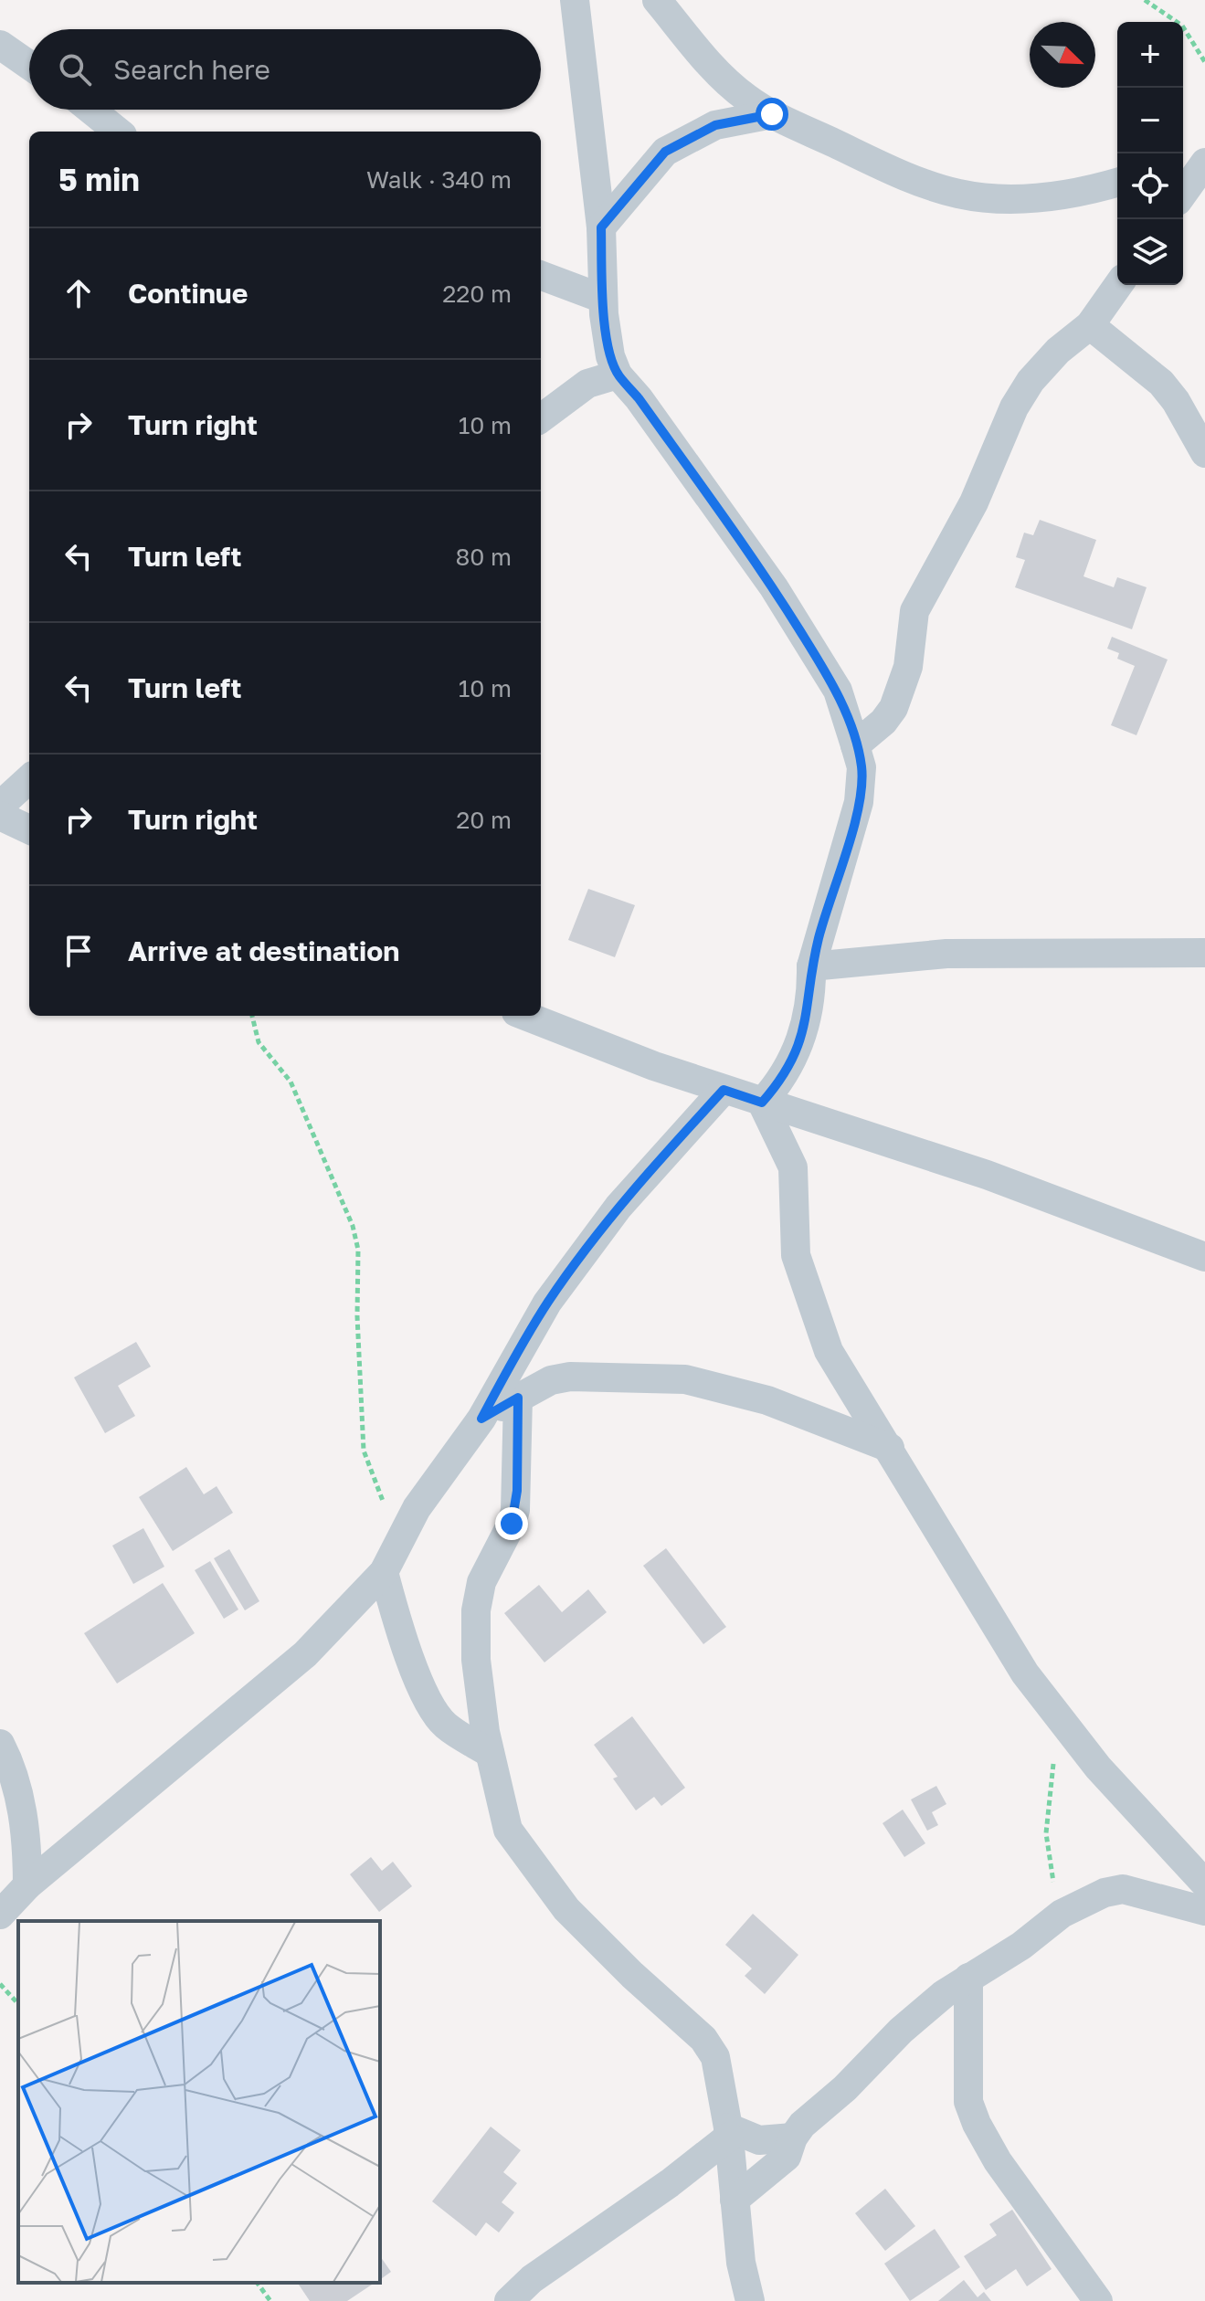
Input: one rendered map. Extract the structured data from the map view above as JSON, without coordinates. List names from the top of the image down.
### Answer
{
  "north": "bottom right",
  "page": {
    "map_buttons": ["+", "−"],
    "search": "Search here",
    "heading": ["5 min", "Walk · 340 m"],
    "list": [
      ["Continue", "220 m"],
      ["Turn right", "10 m"],
      ["Turn left", "80 m"],
      ["Turn left", "10 m"],
      ["Turn right", "20 m"],
      "Arrive at destination"
    ]
  }
}
